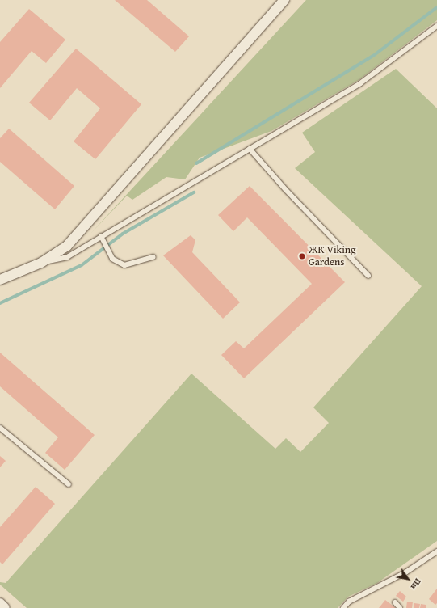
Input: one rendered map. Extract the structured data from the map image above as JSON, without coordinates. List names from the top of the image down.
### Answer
{
  "places": ["ЖК Viking Gardens"],
  "north": "bottom right"
}
